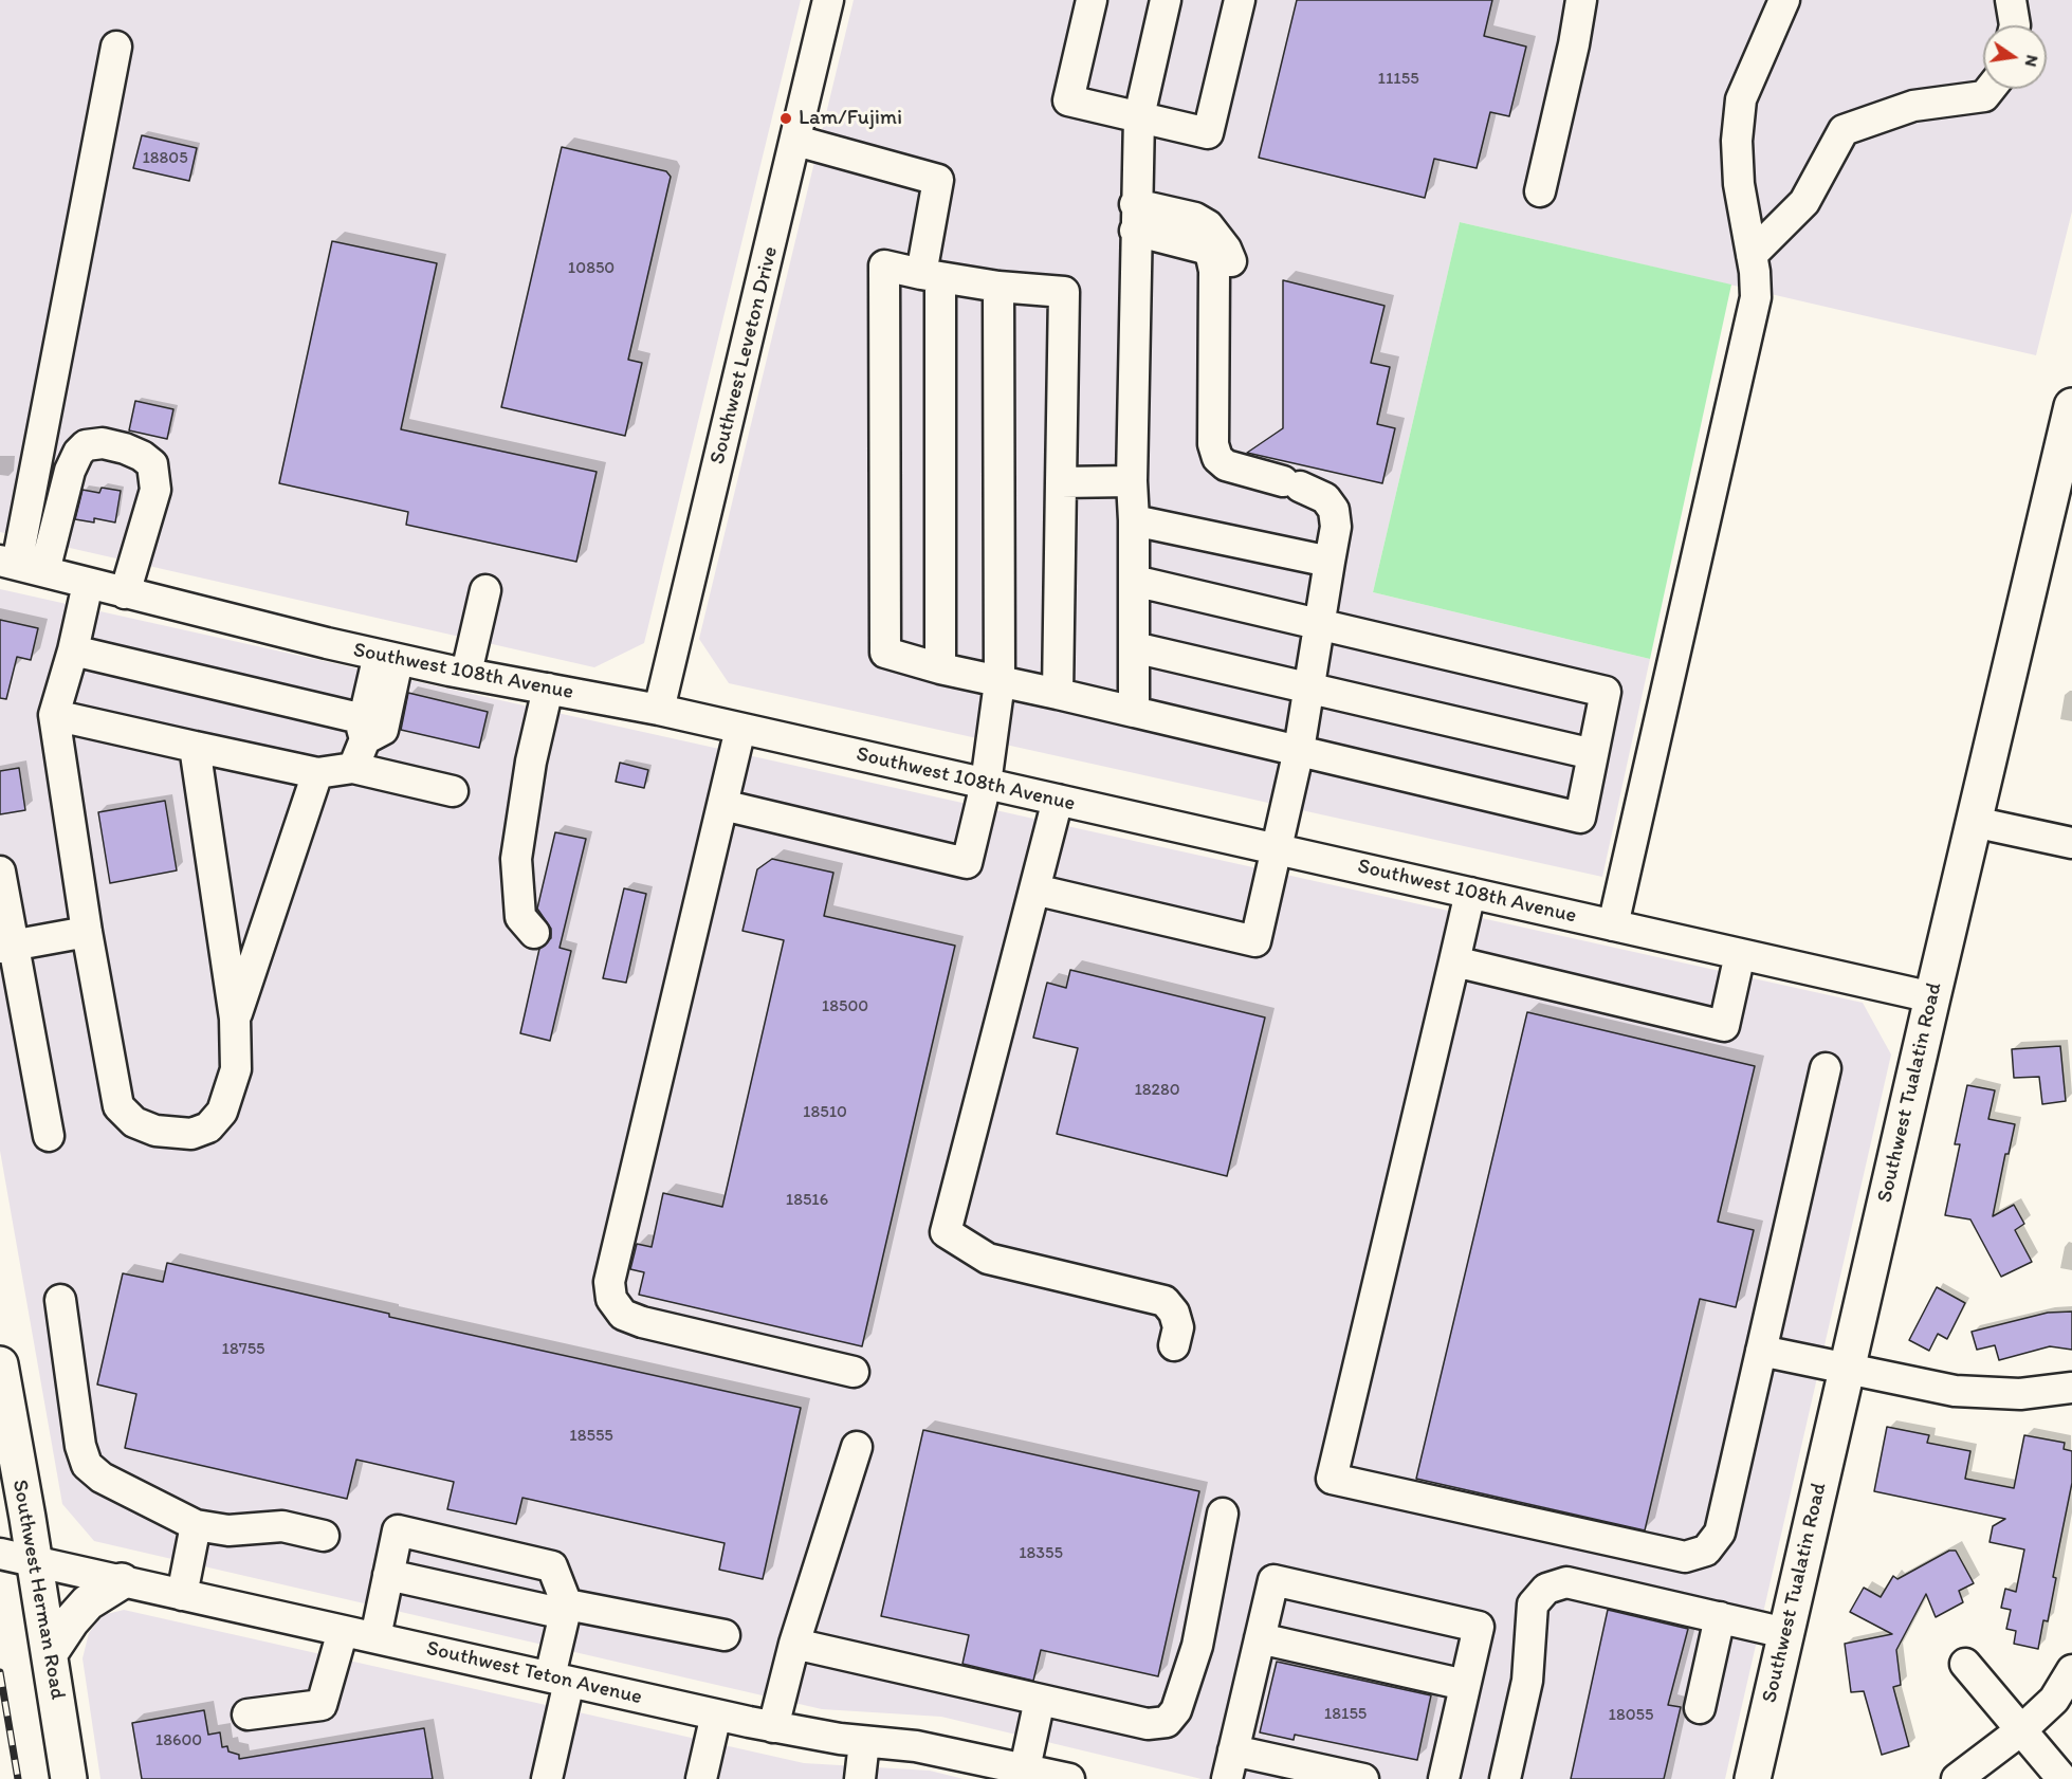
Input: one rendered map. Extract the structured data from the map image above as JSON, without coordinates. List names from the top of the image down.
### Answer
{
  "streets": {
    "main road": ["Southwest Tualatin Road", "Southwest Herman Road"],
    "street": ["Southwest Leveton Drive", "Southwest 108th Avenue", "Southwest Teton Avenue"]
  },
  "crossings": [
    ["Southwest Leveton Drive", "Southwest 108th Avenue"],
    ["Southwest 108th Avenue", "Southwest Tualatin Road"],
    ["Southwest Herman Road", "Southwest Teton Avenue"]
  ],
  "places": ["Lam/Fujimi"],
  "house_numbers": [
    "11155",
    "18805",
    "10850",
    "18500",
    "18280",
    "18510",
    "18516",
    "18755",
    "18555",
    "18355",
    "18155",
    "18055",
    "18600"
  ],
  "north": "right"
}
